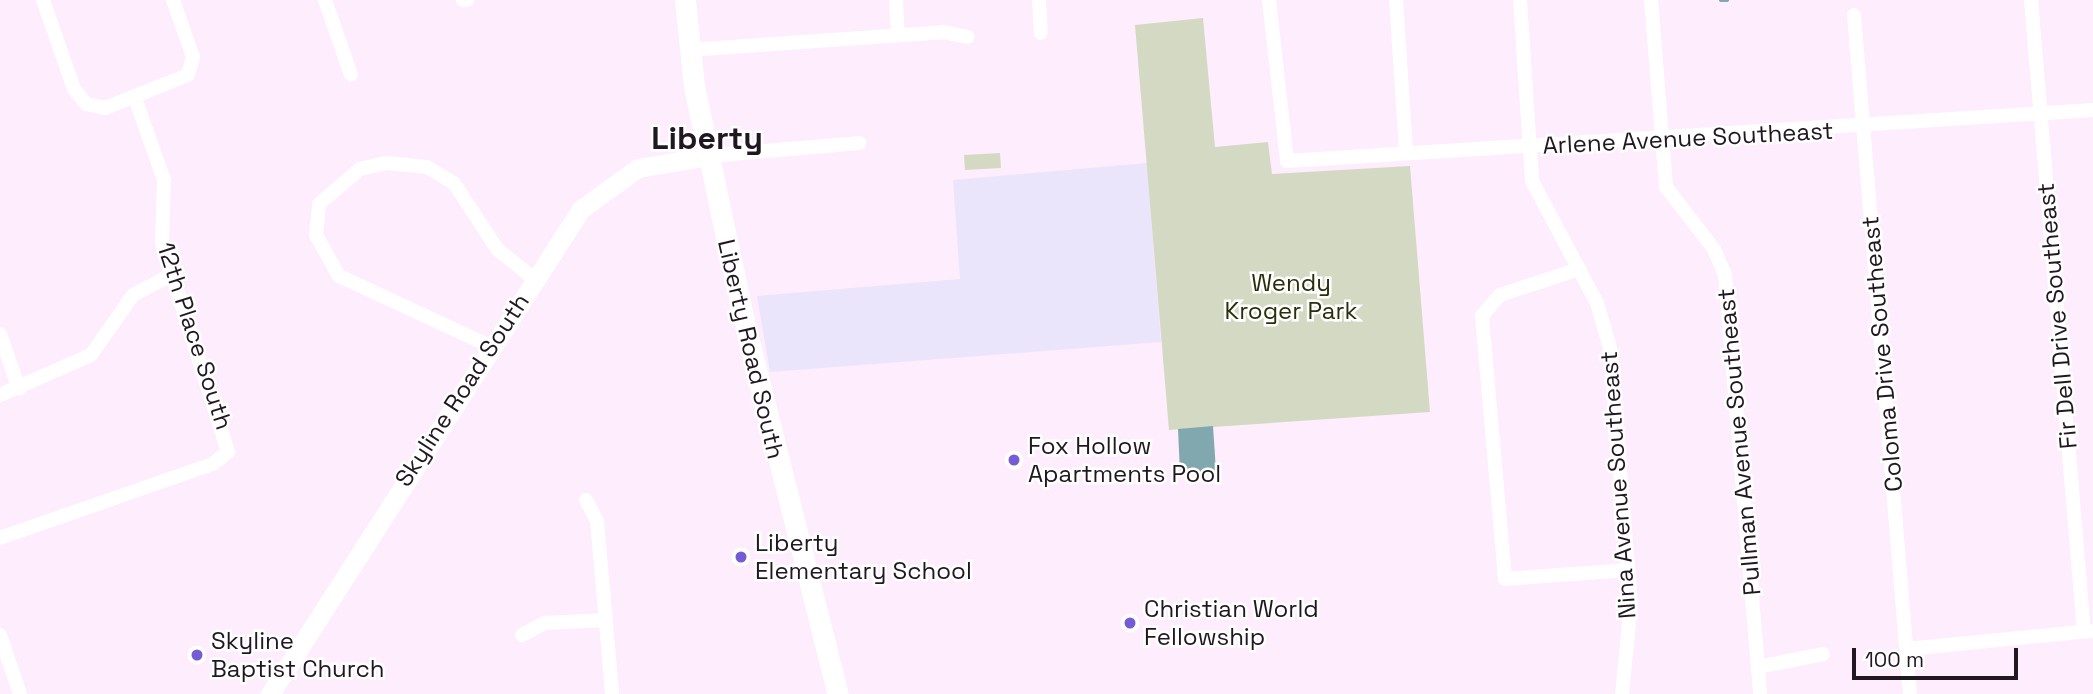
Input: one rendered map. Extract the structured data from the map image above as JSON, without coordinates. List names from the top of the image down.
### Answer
{
  "streets": {
    "main road": ["Liberty Road South", "Skyline Road South"],
    "street": [
      "Arlene Avenue Southeast",
      "Fir Dell Drive Southeast",
      "12th Place South",
      "Coloma Drive Southeast",
      "Pullman Avenue Southeast",
      "Nina Avenue Southeast"
    ]
  },
  "crossings": [
    ["Arlene Avenue Southeast", "Fir Dell Drive Southeast"],
    ["Arlene Avenue Southeast", "Coloma Drive Southeast"],
    ["Arlene Avenue Southeast", "Pullman Avenue Southeast"],
    ["Arlene Avenue Southeast", "Nina Avenue Southeast"],
    ["Liberty Road South", "Skyline Road South"]
  ],
  "districts": ["Liberty"],
  "parks": ["Wendy Kroger Park"],
  "places": [
    "Fox Hollow Apartments Pool",
    "Liberty Elementary School",
    "Christian World Fellowship",
    "Skyline Baptist Church"
  ],
  "scale_bar": "100 m"
}
